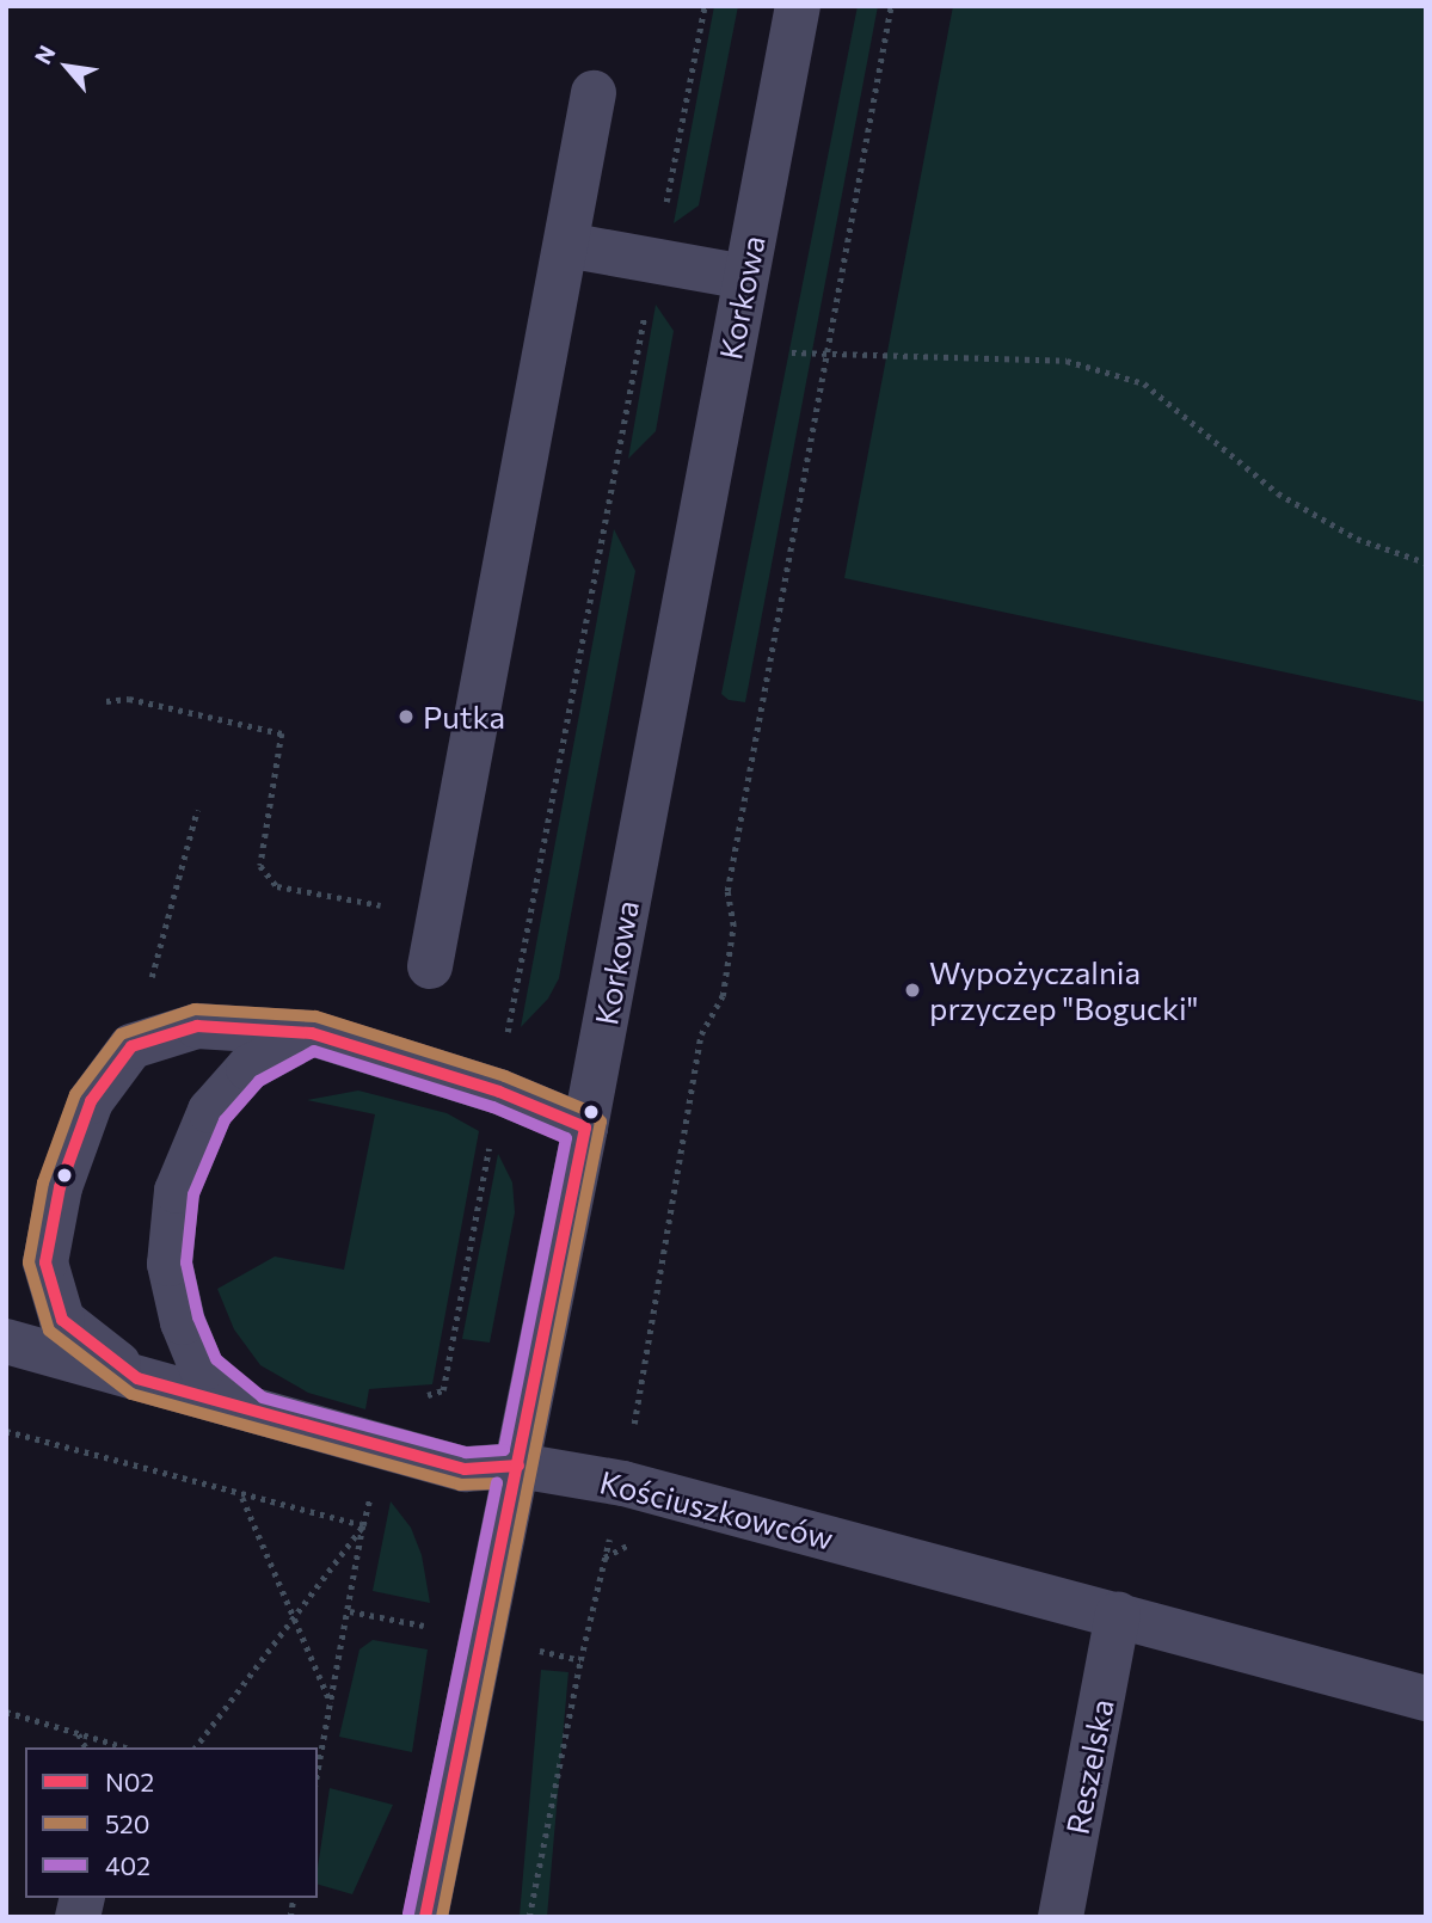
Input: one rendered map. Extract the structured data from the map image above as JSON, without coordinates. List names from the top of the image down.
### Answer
{
  "streets": {
    "street": ["Korkowa", "Kościuszkowców", "Reszelska"]
  },
  "crossings": [
    ["Korkowa", "Kościuszkowców"],
    ["Kościuszkowców", "Reszelska"]
  ],
  "places": ["Putka", "Wypożyczalnia przyczep \"Bogucki\""],
  "lines": ["transit line 520", "transit line N02", "transit line 402"],
  "legend": ["N02", "520", "402"],
  "north": "top left"
}
